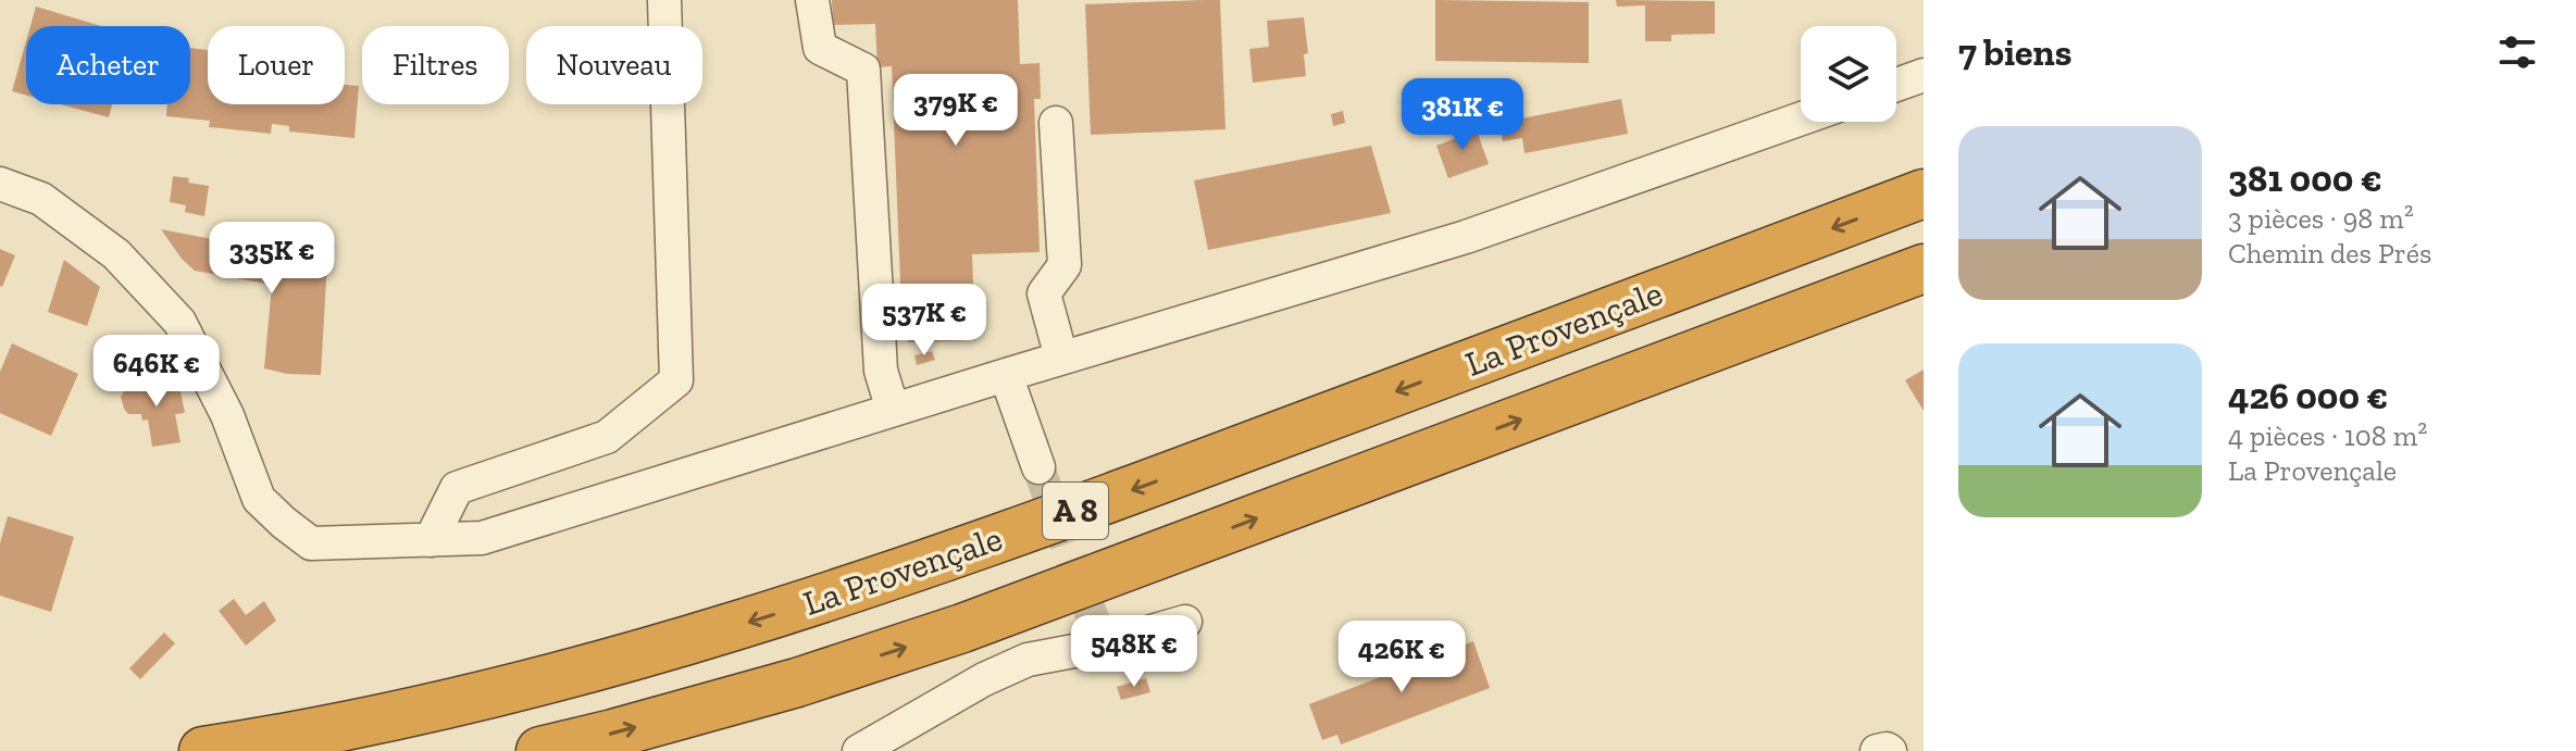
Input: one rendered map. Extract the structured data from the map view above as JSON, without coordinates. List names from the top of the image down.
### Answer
{
  "streets": {
    "highway": ["La Provençale", "A 8"]
  },
  "page": {
    "heading": "7 biens",
    "chip": [
      "Acheter",
      "Louer",
      "Filtres",
      "Nouveau"
    ],
    "price": [
      "379K €",
      "381K €",
      "335K €",
      "537K €",
      "646K €",
      "548K €",
      "426K €"
    ],
    "list": [
      {
        "name": "381 000 €",
        "note": "3 pièces · 98 m² · Chemin des Prés"
      },
      {
        "name": "426 000 €",
        "note": "4 pièces · 108 m² · La Provençale"
      }
    ]
  }
}
